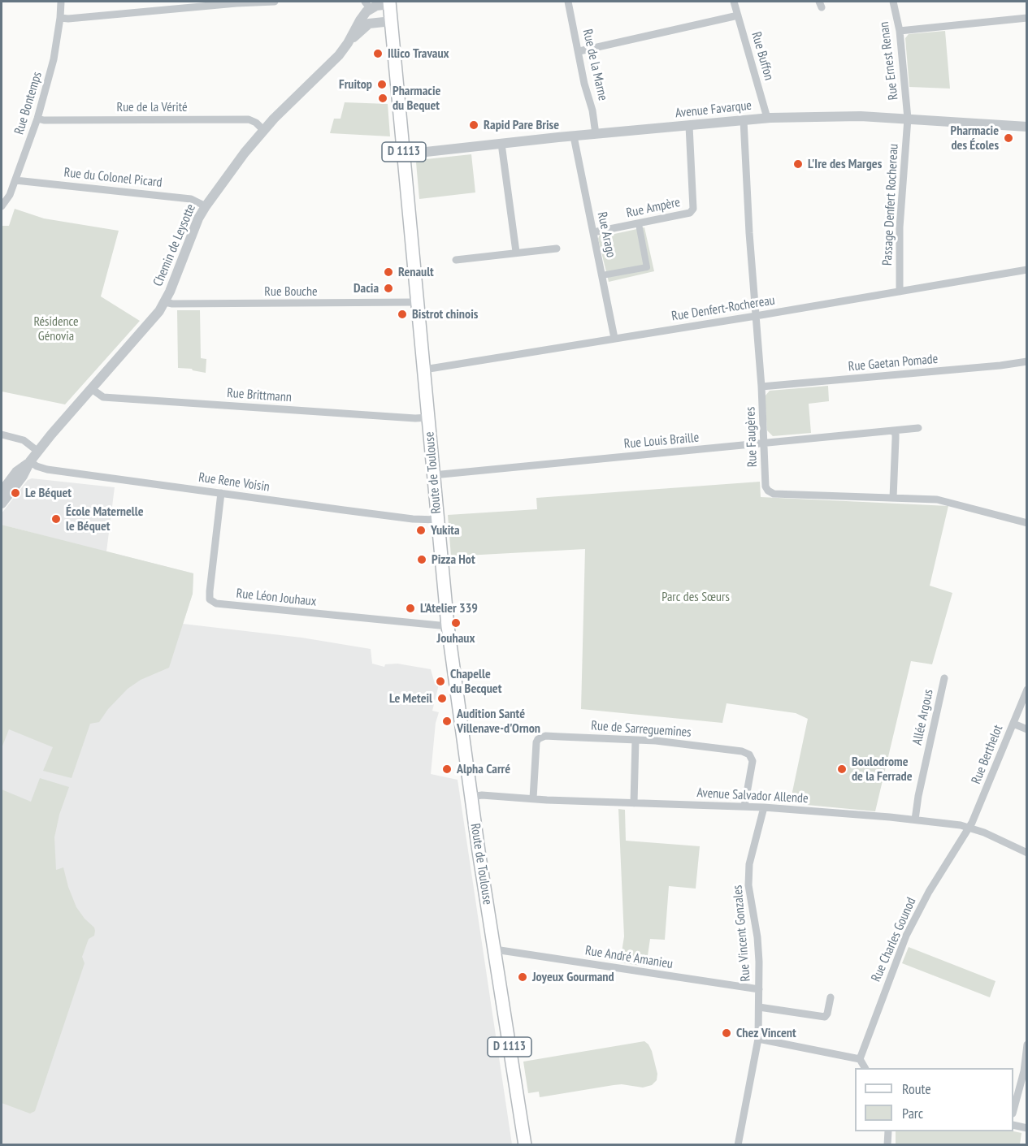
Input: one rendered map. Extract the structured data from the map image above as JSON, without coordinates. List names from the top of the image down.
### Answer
{
  "streets": {
    "main road": ["D 1113", "Route de Toulouse"],
    "street": [
      "Rue Buffon",
      "Rue Ernest Renan",
      "Rue de la Marne",
      "Rue Bontemps",
      "Rue de la Vérité",
      "Avenue Favarque",
      "Rue du Colonel Picard",
      "Passage Denfert Rochereau",
      "Rue Ampère",
      "Rue Arago",
      "Chemin de Leysotte",
      "Rue Bouche",
      "Rue Denfert-Rochereau",
      "Rue Gaetan Pomade",
      "Rue Brittmann",
      "Rue Faugères",
      "Rue Louis Braille",
      "Rue Rene Voisin",
      "Rue Léon Jouhaux",
      "Allée Argous",
      "Rue de Sarreguemines",
      "Rue Berthelot",
      "Avenue Salvador Allende",
      "Rue Vincent Gonzales",
      "Rue Charles Gounod",
      "Rue André Amanieu"
    ]
  },
  "crossings": [
    ["Rue Buffon", "Avenue Favarque"],
    ["Rue Ernest Renan", "Avenue Favarque"],
    ["Rue Ernest Renan", "Passage Denfert Rochereau"],
    ["Rue de la Marne", "Avenue Favarque"],
    ["Rue Bontemps", "Rue de la Vérité"],
    ["Rue Bontemps", "Rue du Colonel Picard"],
    ["Rue de la Vérité", "Chemin de Leysotte"],
    ["Avenue Favarque", "Passage Denfert Rochereau"],
    ["Avenue Favarque", "Rue Ampère"],
    ["Avenue Favarque", "Rue Arago"],
    ["Avenue Favarque", "Rue Faugères"],
    ["Avenue Favarque", "Route de Toulouse"],
    ["Rue du Colonel Picard", "Chemin de Leysotte"],
    ["Passage Denfert Rochereau", "Rue Denfert-Rochereau"],
    ["Rue Ampère", "Rue Arago"],
    ["Rue Arago", "Rue Denfert-Rochereau"],
    ["Chemin de Leysotte", "Rue Bouche"],
    ["Chemin de Leysotte", "Rue Brittmann"],
    ["Chemin de Leysotte", "Rue Rene Voisin"],
    ["Rue Bouche", "Route de Toulouse"],
    ["Rue Denfert-Rochereau", "Rue Faugères"],
    ["Rue Denfert-Rochereau", "Route de Toulouse"],
    ["Rue Gaetan Pomade", "Rue Faugères"],
    ["Rue Brittmann", "Route de Toulouse"],
    ["Rue Faugères", "Rue Louis Braille"],
    ["Rue Louis Braille", "Route de Toulouse"],
    ["Route de Toulouse", "Rue Rene Voisin"],
    ["Route de Toulouse", "Rue Léon Jouhaux"],
    ["Route de Toulouse", "Avenue Salvador Allende"],
    ["Route de Toulouse", "Rue André Amanieu"],
    ["Rue Rene Voisin", "Rue Léon Jouhaux"],
    ["Allée Argous", "Avenue Salvador Allende"],
    ["Rue de Sarreguemines", "Avenue Salvador Allende"],
    ["Rue Berthelot", "Avenue Salvador Allende"],
    ["Rue Berthelot", "Rue Charles Gounod"],
    ["Avenue Salvador Allende", "Rue Vincent Gonzales"],
    ["Avenue Salvador Allende", "Rue Charles Gounod"],
    ["Rue Vincent Gonzales", "Rue André Amanieu"]
  ],
  "parks": ["Résidence Génovia", "Parc des Sœurs"],
  "places": [
    "Illico Travaux",
    "Fruitop",
    "Pharmacie du Bequet",
    "Rapid Pare Brise",
    "Pharmacie des Écoles",
    "L'Ire des Marges",
    "Renault",
    "Dacia",
    "Bistrot chinois",
    "Le Béquet",
    "École Maternelle le Béquet",
    "Yukita",
    "Pizza Hot",
    "L'Atelier 339",
    "Jouhaux",
    "Chapelle du Becquet",
    "Le Meteil",
    "Audition Santé Villenave-d'Ornon",
    "Alpha Carré",
    "Boulodrome de la Ferrade",
    "Joyeux Gourmand",
    "Chez Vincent"
  ],
  "legend": ["Route", "Parc"]
}
